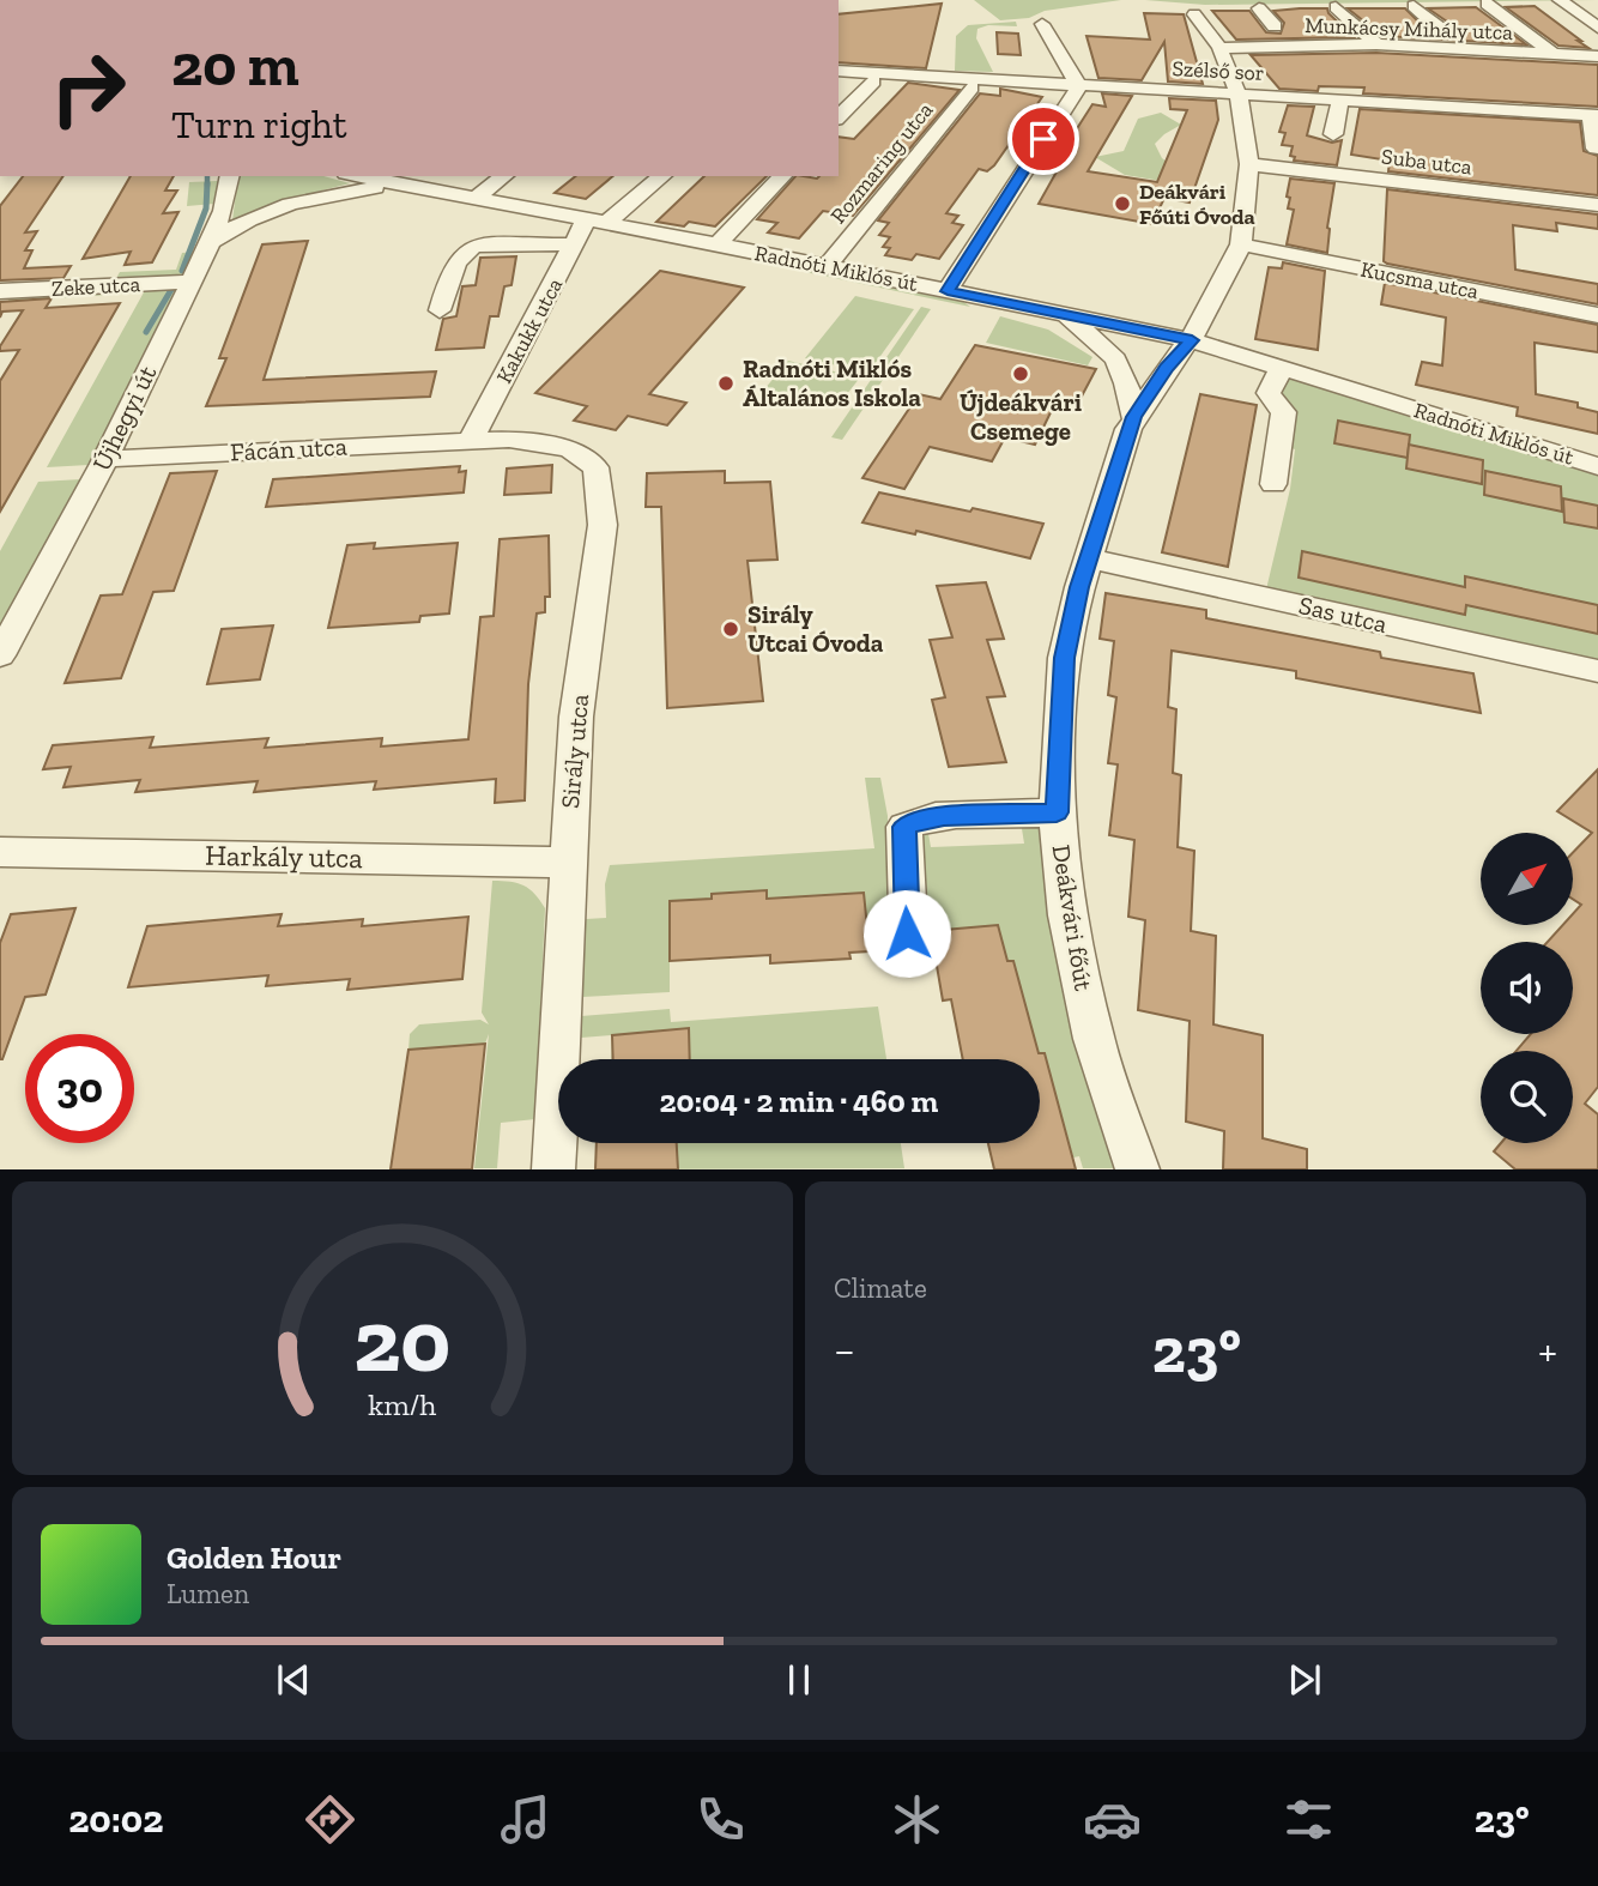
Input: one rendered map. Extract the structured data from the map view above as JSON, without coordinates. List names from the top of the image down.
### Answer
{
  "streets": {
    "street": [
      "Munkácsy Mihály utca",
      "Szélső sor",
      "Suba utca",
      "Rozmaring utca",
      "Radnóti Miklós út",
      "Kucsma utca",
      "Zeke utca",
      "Kakukk utca",
      "Újhegyi út",
      "Fácán utca",
      "Sas utca",
      "Sirály utca",
      "Harkály utca",
      "Deákvári főút"
    ]
  },
  "crossings": [
    ["Munkácsy Mihály utca", "Deákvári főút"],
    ["Szélső sor", "Deákvári főút"],
    ["Suba utca", "Deákvári főút"],
    ["Rozmaring utca", "Radnóti Miklós út"],
    ["Radnóti Miklós út", "Kakukk utca"],
    ["Radnóti Miklós út", "Újhegyi út"],
    ["Radnóti Miklós út", "Deákvári főút"],
    ["Kucsma utca", "Deákvári főút"],
    ["Zeke utca", "Újhegyi út"],
    ["Kakukk utca", "Fácán utca"],
    ["Kakukk utca", "Sirály utca"],
    ["Újhegyi út", "Fácán utca"],
    ["Fácán utca", "Sirály utca"],
    ["Sas utca", "Deákvári főút"],
    ["Sirály utca", "Harkály utca"]
  ],
  "places": [
    "Deákvári Főúti Óvoda",
    "Újdeákvári Csemege",
    "Radnóti Miklós Általános Iskola",
    "Sirály Utcai Óvoda"
  ],
  "north": "top right",
  "page": {
    "turn": ["20 m", "Turn right"],
    "limit": "30",
    "trip": "20:04 · 2 min · 460 m",
    "tile": "Climate",
    "heat": ["−", "23°", "+"],
    "song": ["Golden Hour", "Lumen"],
    "tabs": ["20:02", "23°"],
    "gauge": ["20", "km/h"]
  }
}
